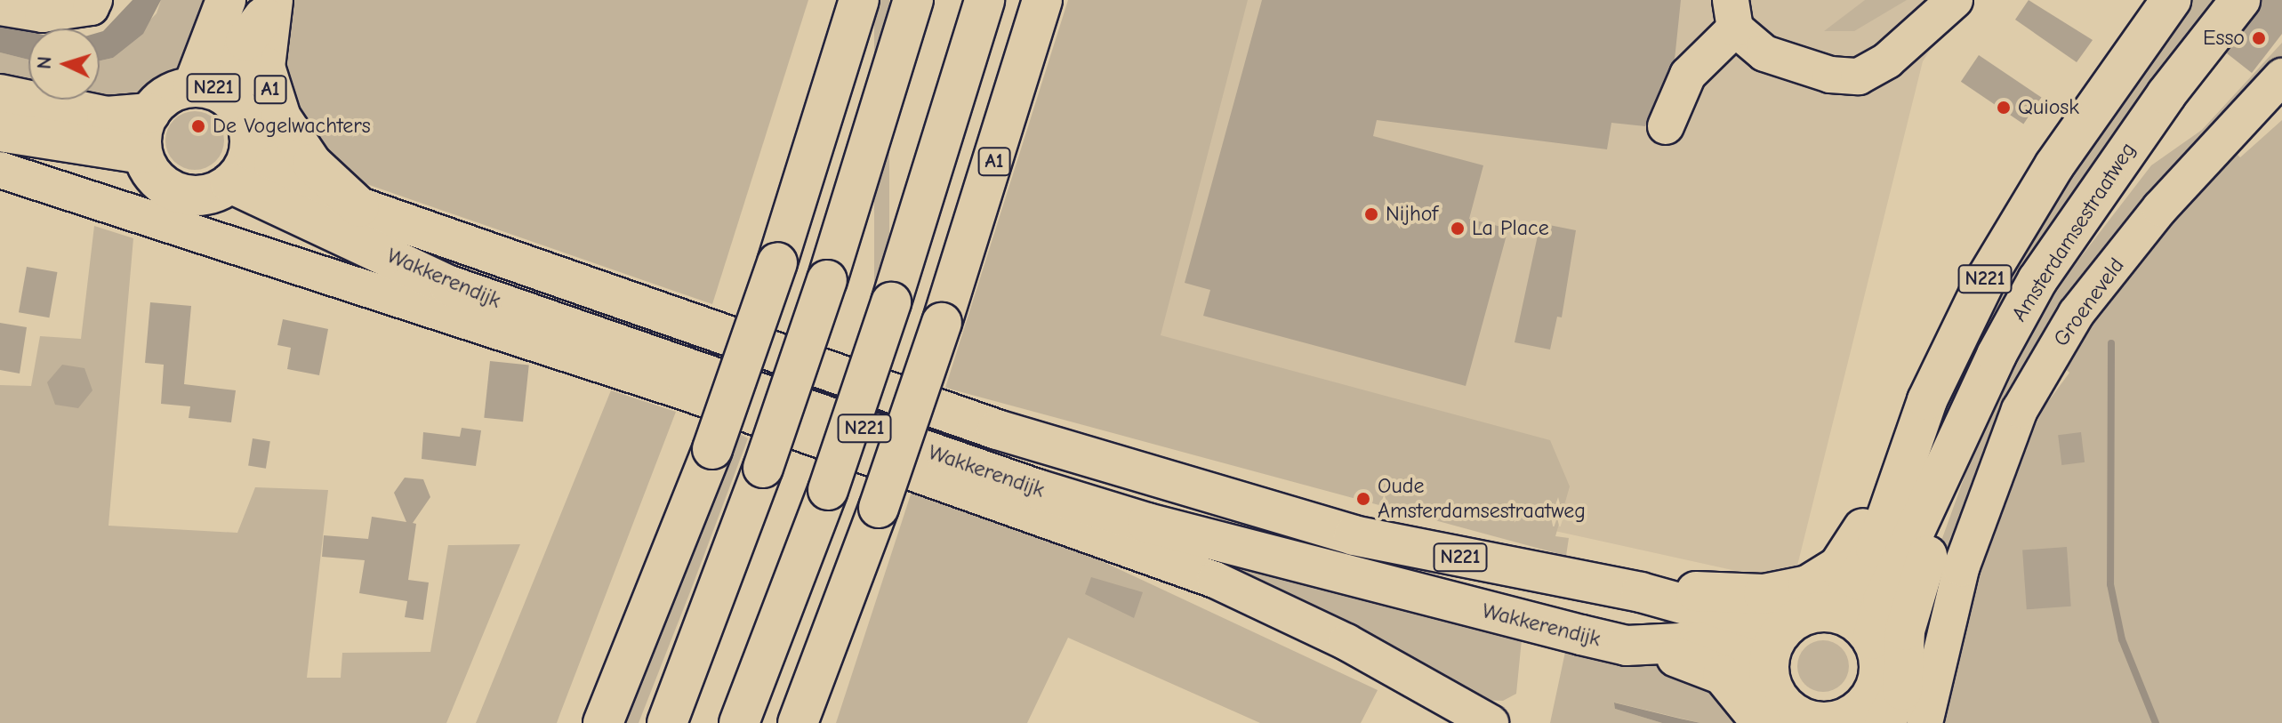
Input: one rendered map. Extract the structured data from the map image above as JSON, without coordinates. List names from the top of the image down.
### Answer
{
  "streets": {
    "main road": [
      "N221",
      "A1",
      "Amsterdamsestraatweg",
      "Wakkerendijk"
    ],
    "street": ["Groeneveld"]
  },
  "crossings": [
    ["N221", "A1"],
    ["N221", "Amsterdamsestraatweg"],
    ["N221", "Wakkerendijk"],
    ["A1", "Wakkerendijk"],
    ["Amsterdamsestraatweg", "Wakkerendijk"]
  ],
  "places": [
    "Esso",
    "Quiosk",
    "De Vogelwachters",
    "Nijhof",
    "La Place",
    "Oude Amsterdamsestraatweg"
  ],
  "north": "left"
}
